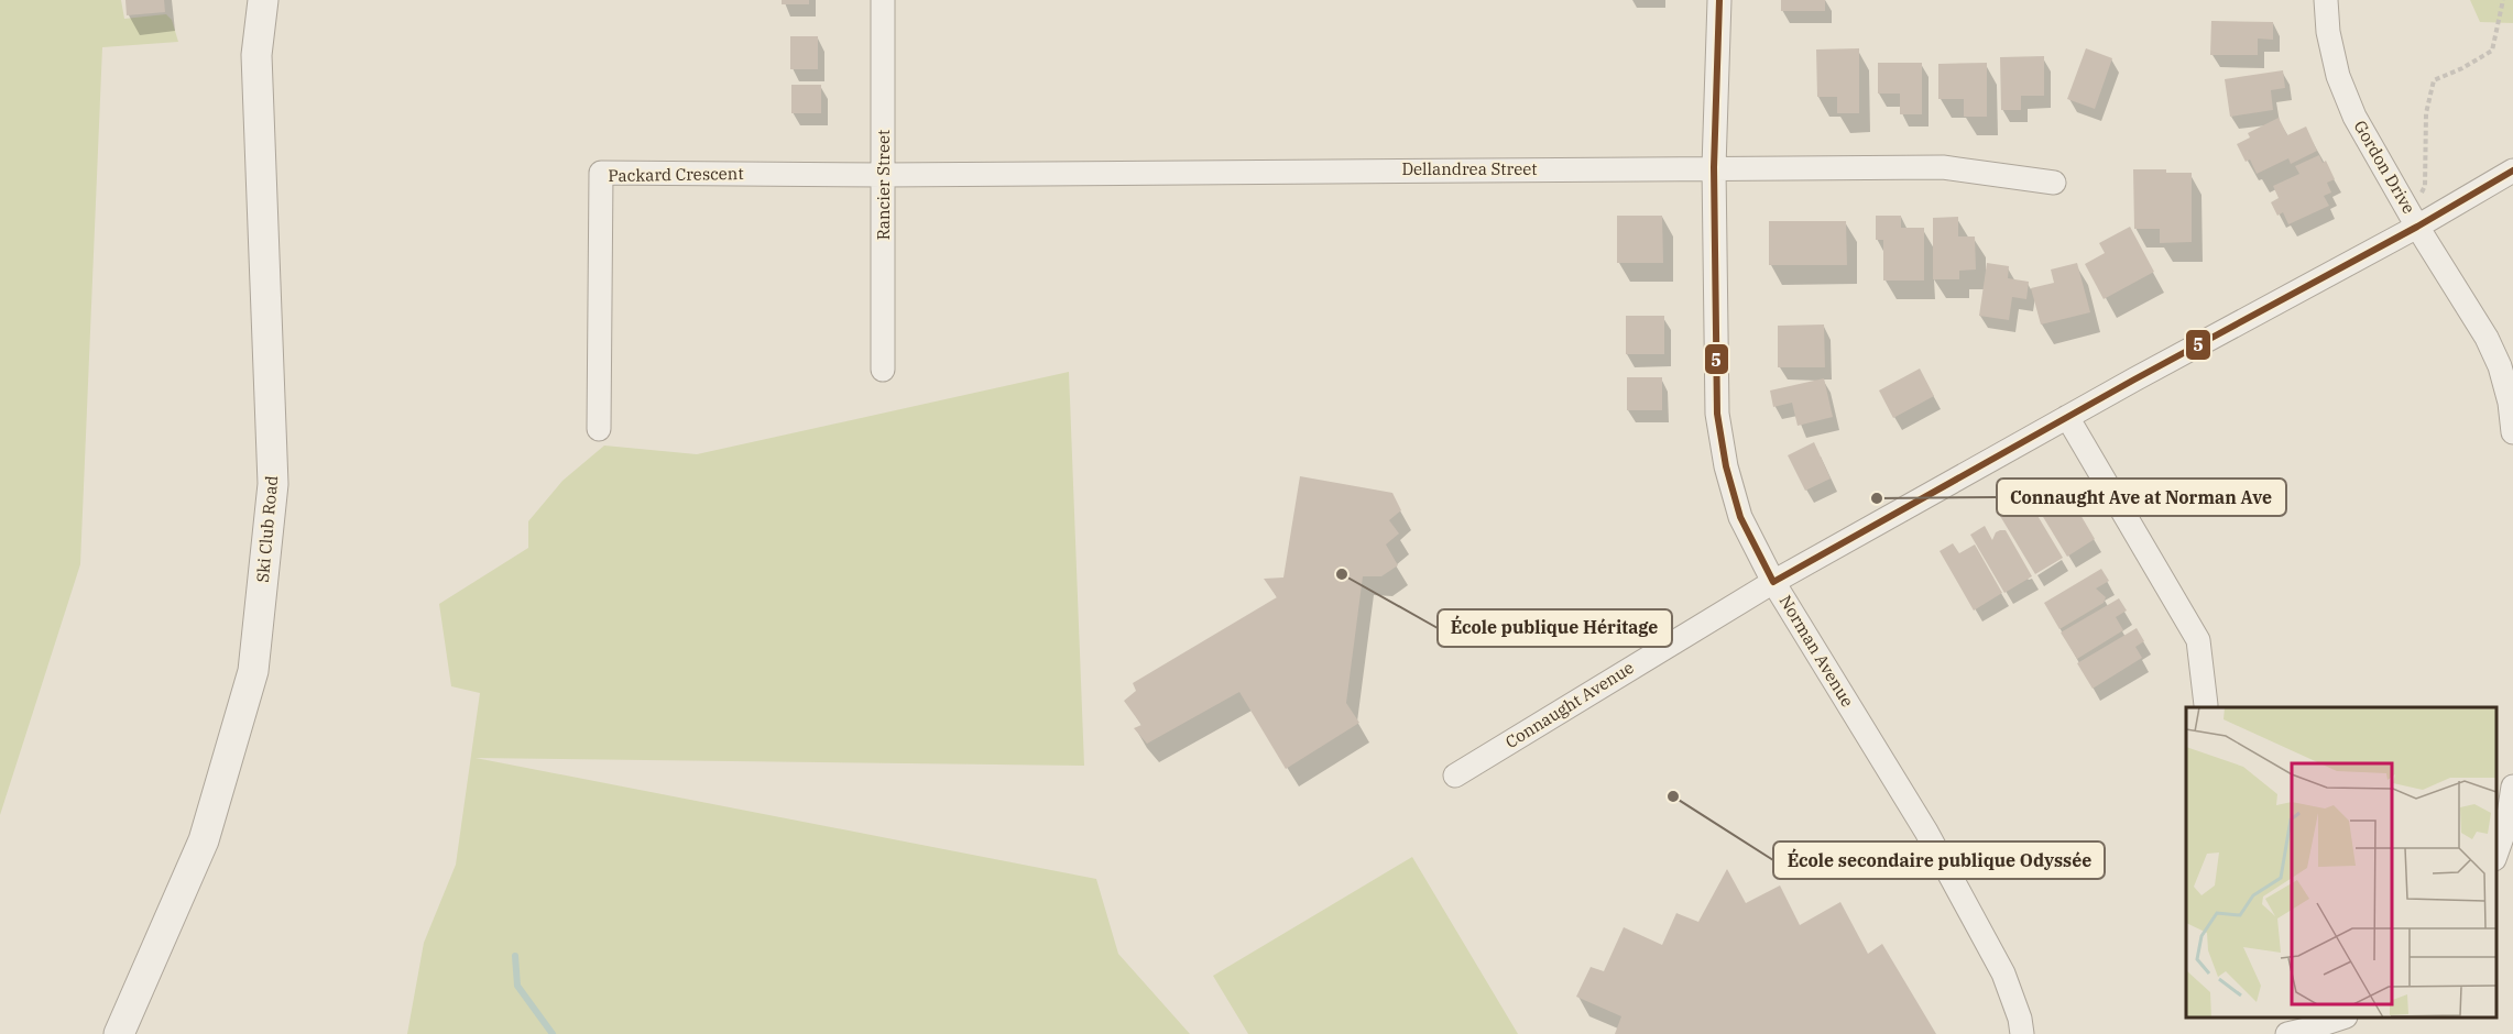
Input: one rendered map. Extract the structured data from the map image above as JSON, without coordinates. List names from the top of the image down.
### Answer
{
  "streets": {
    "street": [
      "Gordon Drive",
      "Dellandrea Street",
      "Packard Crescent",
      "Rancier Street",
      "Ski Club Road",
      "Norman Avenue",
      "Connaught Avenue"
    ]
  },
  "crossings": [
    ["Gordon Drive", "Connaught Avenue"],
    ["Dellandrea Street", "Packard Crescent"],
    ["Dellandrea Street", "Rancier Street"],
    ["Dellandrea Street", "Norman Avenue"],
    ["Packard Crescent", "Rancier Street"],
    ["Norman Avenue", "Connaught Avenue"]
  ],
  "places": ["Connaught Ave at Norman Ave", "École publique Héritage", "École secondaire publique Odyssée"],
  "lines": ["transit line 5"]
}
